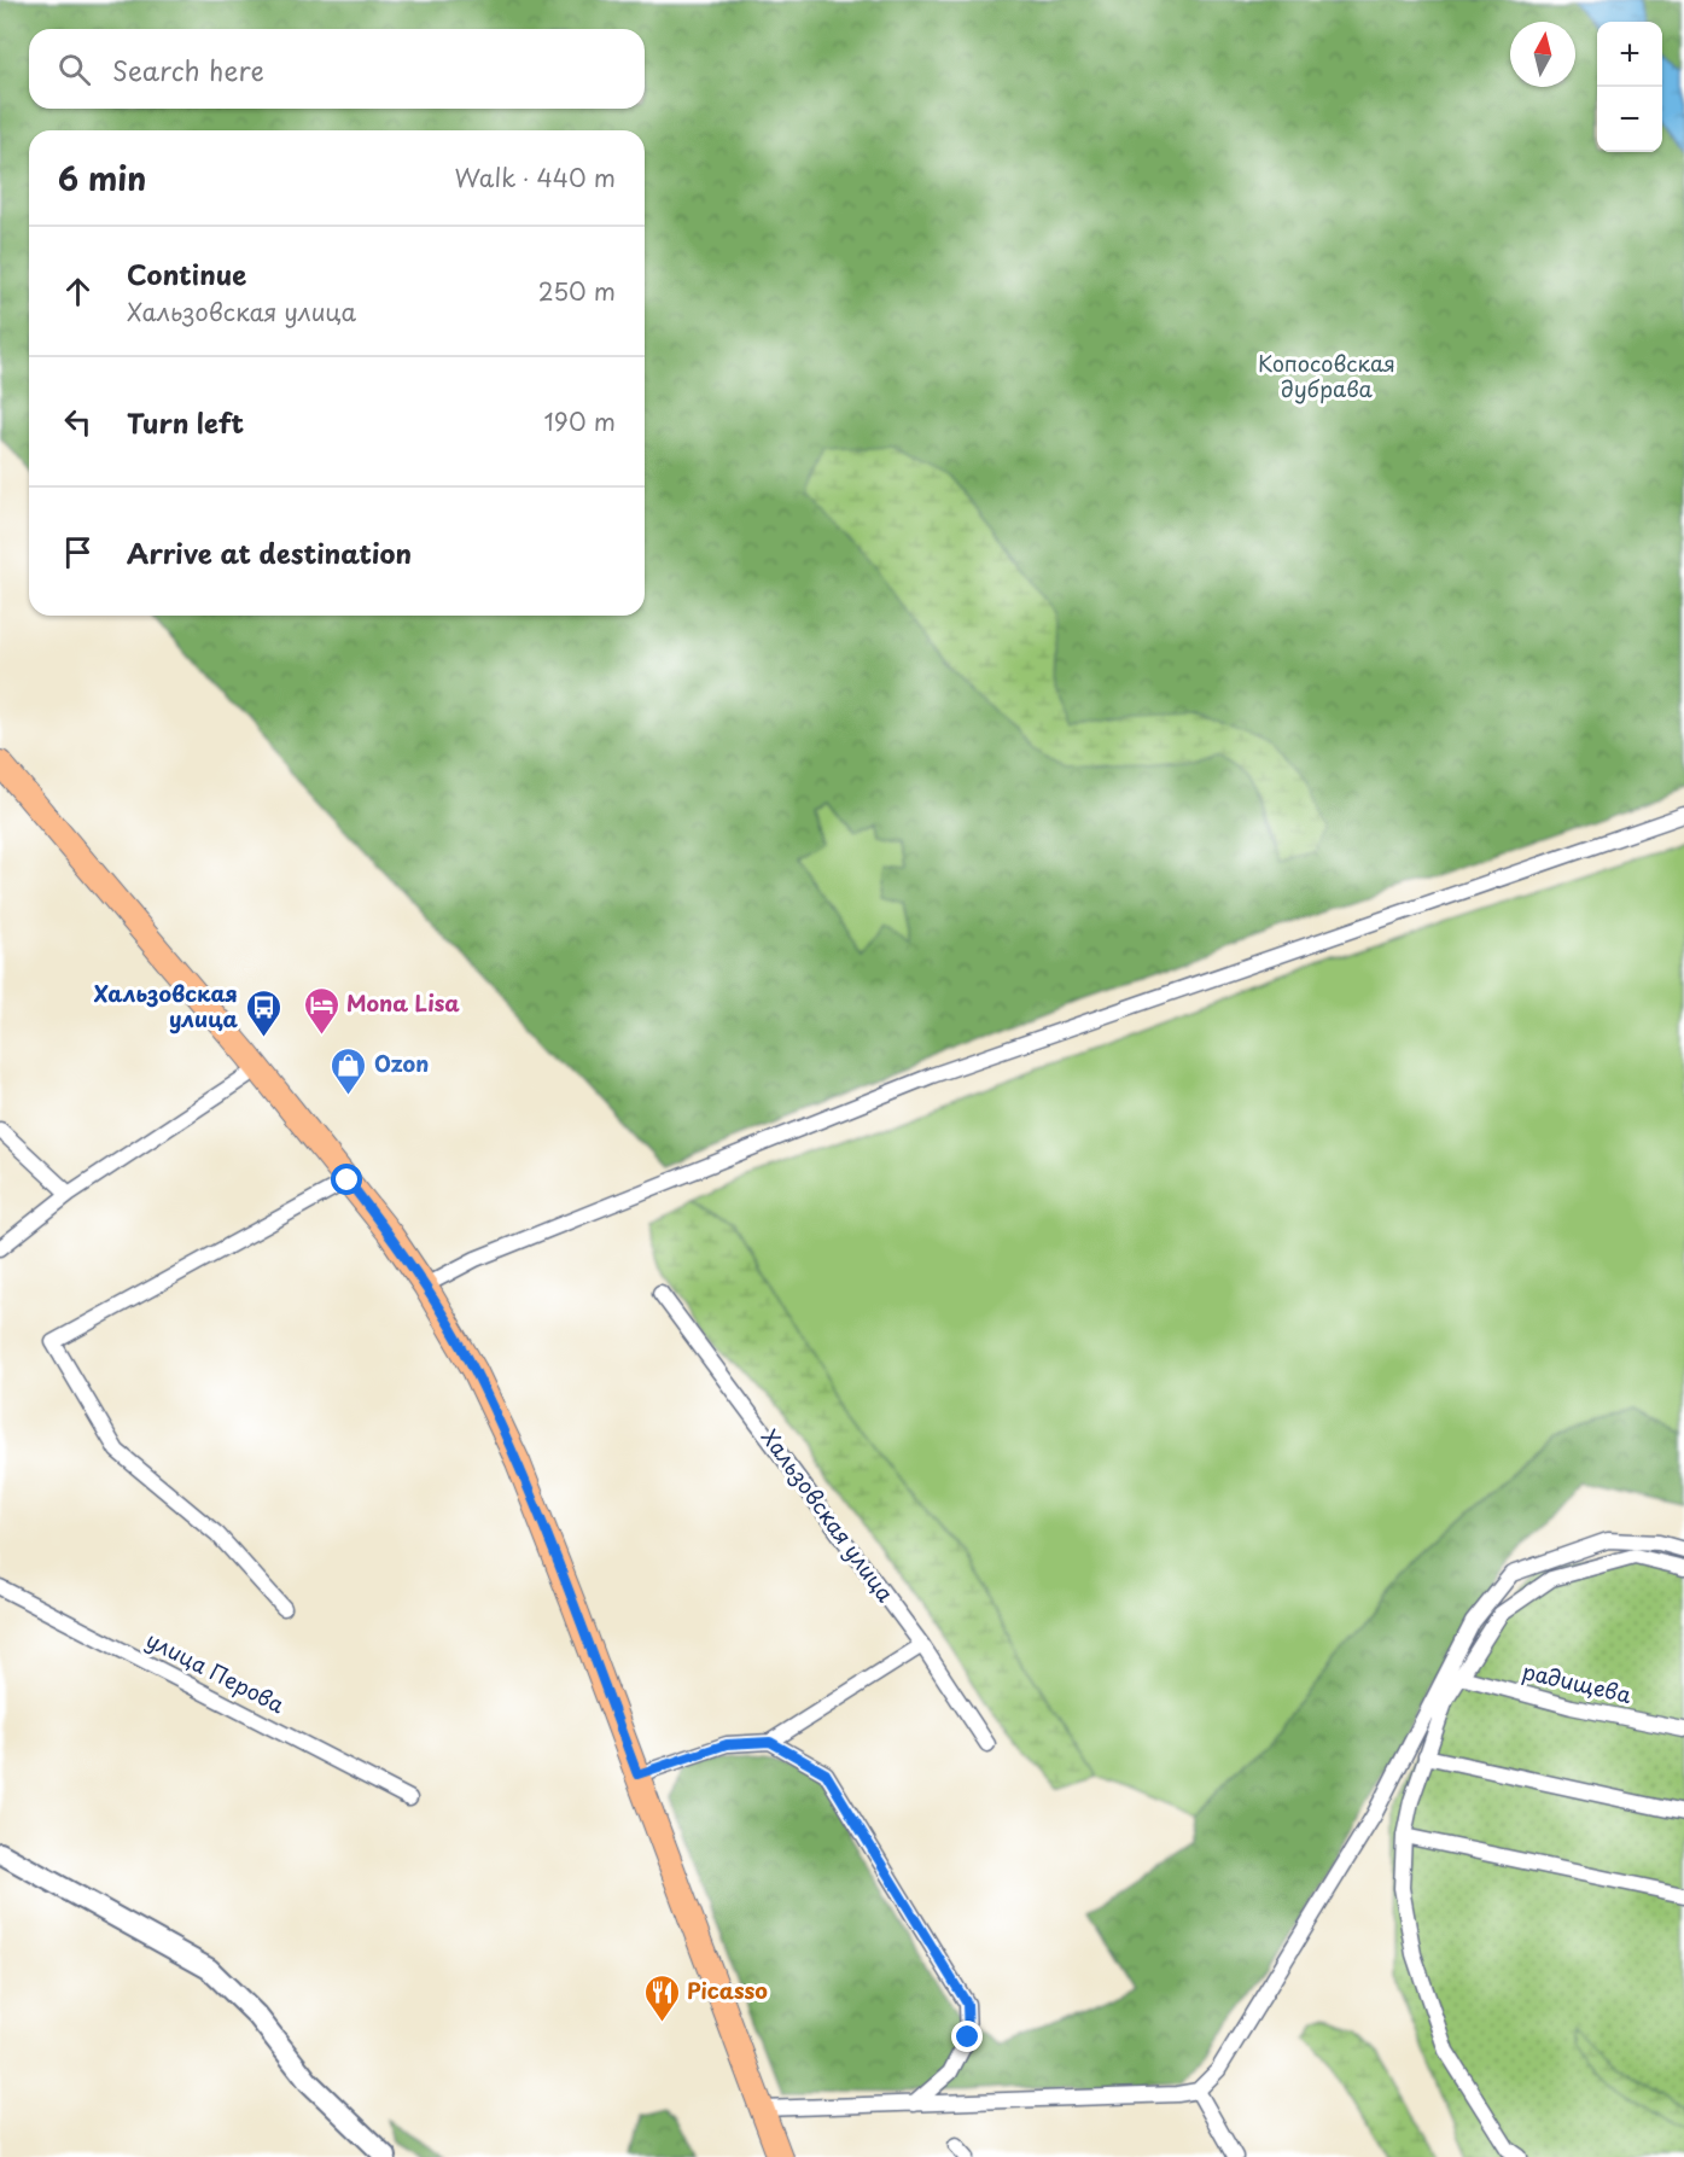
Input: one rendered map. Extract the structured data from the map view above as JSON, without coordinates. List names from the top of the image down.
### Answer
{
  "streets": {
    "street": ["Хальзовская улица", "улица Перова", "радищева"]
  },
  "parks": ["Копосовская дубрава"],
  "places": {
    "hotel": ["Mona Lisa"],
    "bus stop": ["Хальзовская улица"],
    "shop": ["Ozon"],
    "restaurant": ["Picasso"]
  },
  "north": "top",
  "page": {
    "map_buttons": ["+", "−"],
    "search": "Search here",
    "heading": ["6 min", "Walk · 440 m"],
    "list": [
      ["Continue", "Хальзовская улица", "250 m"],
      ["Turn left", "190 m"],
      "Arrive at destination"
    ]
  }
}
